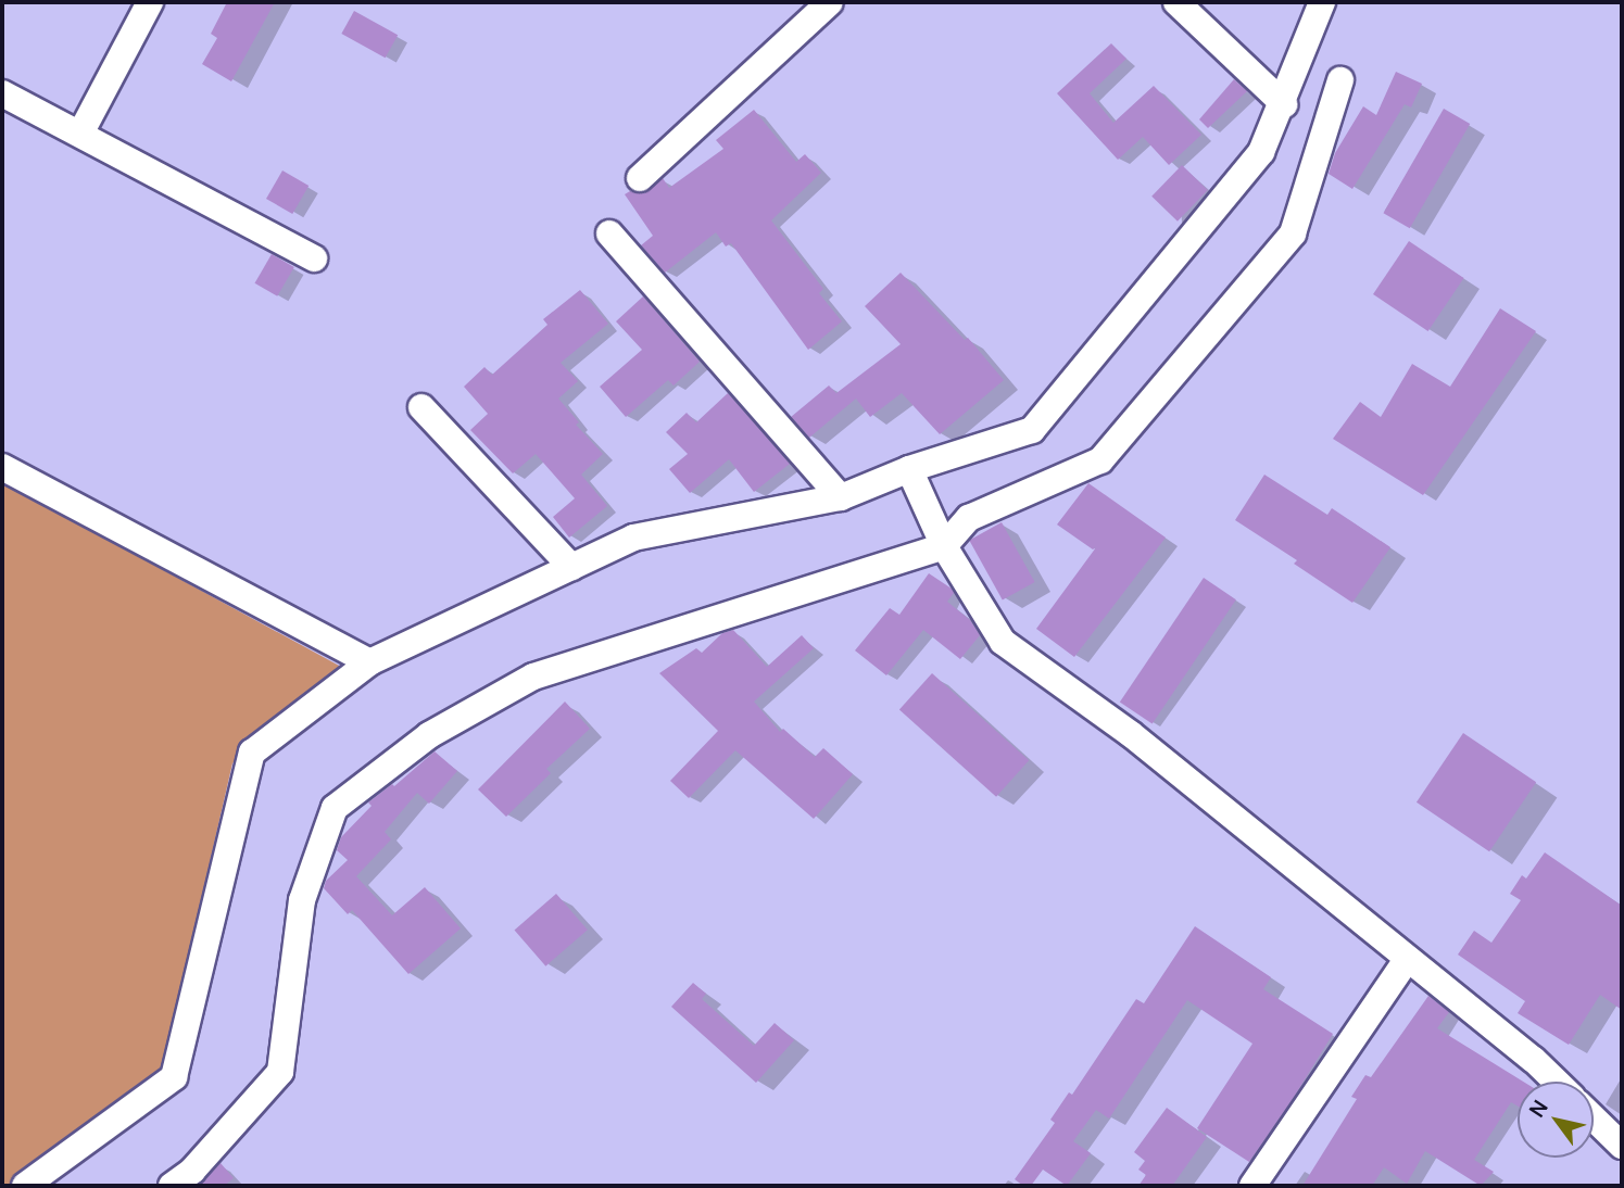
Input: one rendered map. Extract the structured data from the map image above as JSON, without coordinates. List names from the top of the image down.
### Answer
{
  "north": "top left"
}
